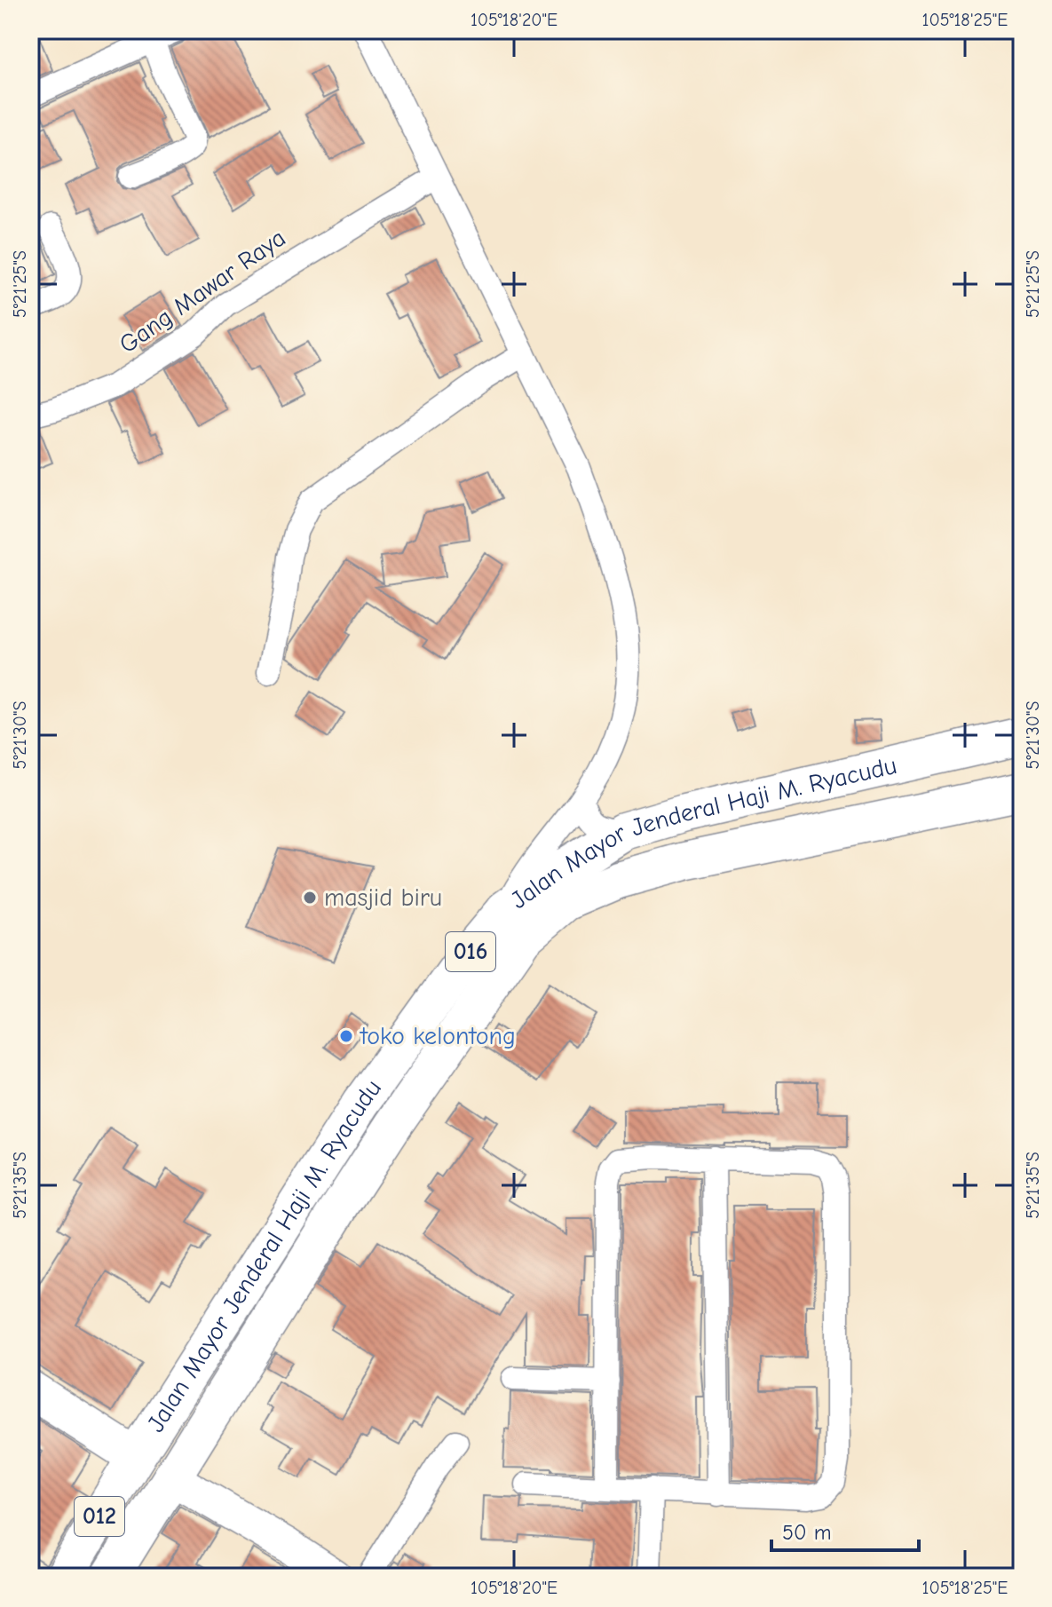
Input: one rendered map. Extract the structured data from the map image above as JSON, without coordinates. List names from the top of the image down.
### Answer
{
  "streets": {
    "main road": ["Jalan Mayor Jenderal Haji M. Ryacudu", "016", "012"],
    "street": ["Gang Mawar Raya"]
  },
  "places": ["masjid biru", "toko kelontong"],
  "scale_bar": "50 m",
  "coordinates": [
    "105°18'20\"E",
    "105°18'25\"E",
    "5°21'25\"S",
    "5°21'30\"S",
    "5°21'35\"S"
  ]
}
